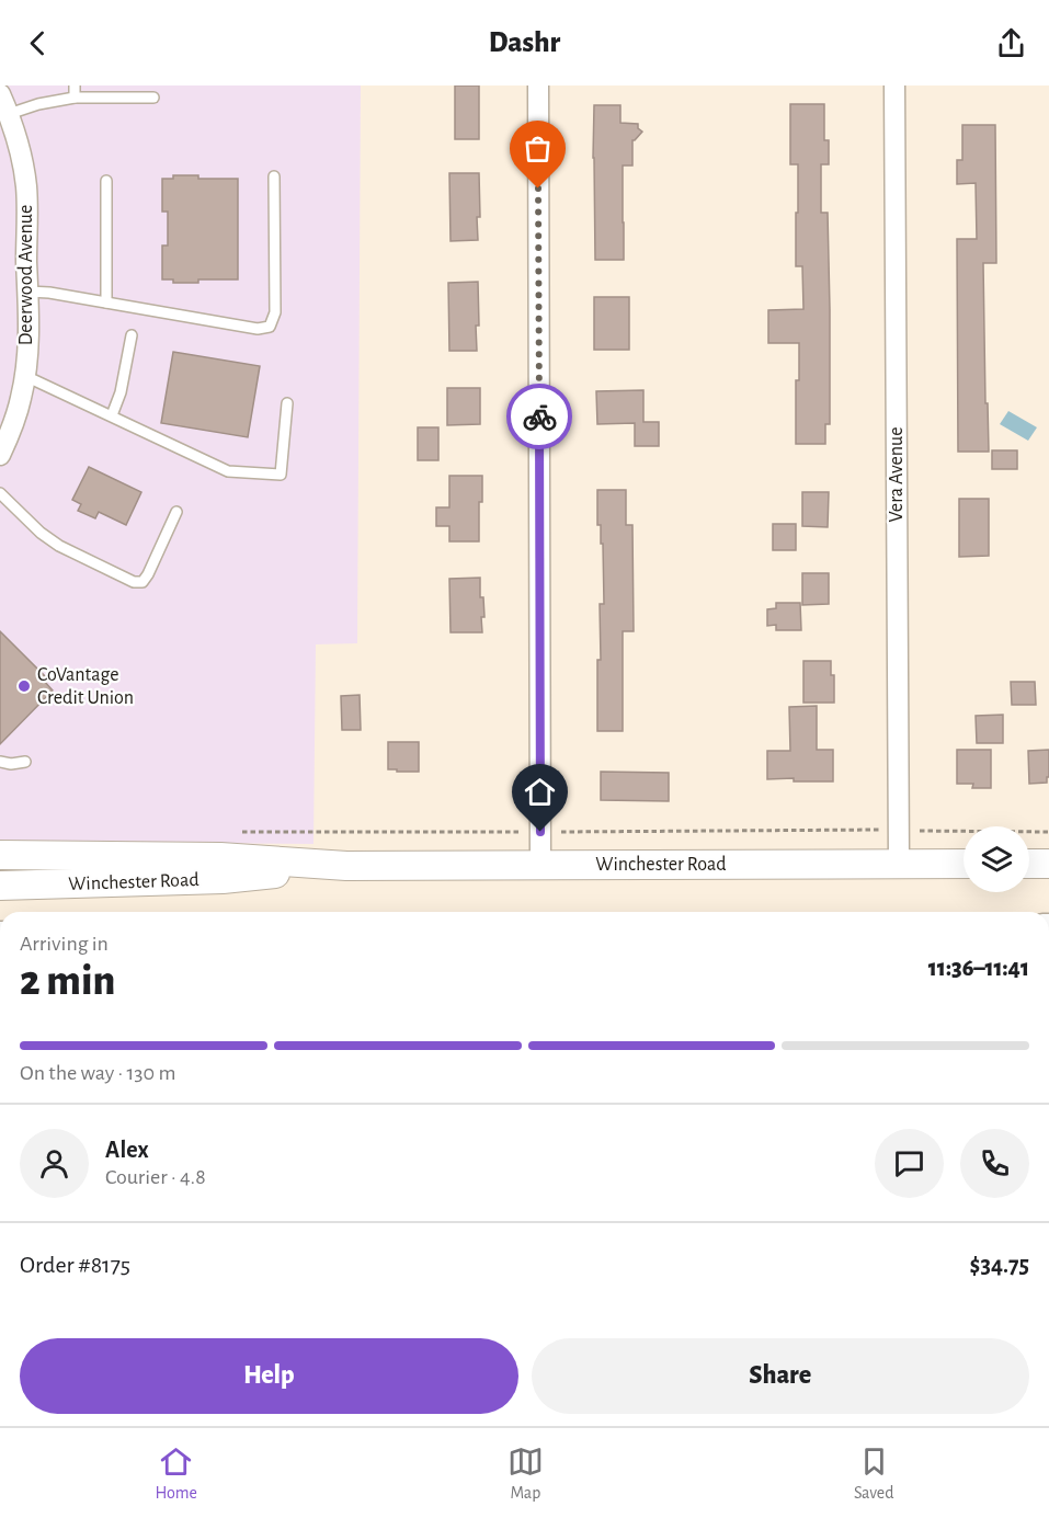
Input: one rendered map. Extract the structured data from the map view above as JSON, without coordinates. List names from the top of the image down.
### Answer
{
  "streets": {
    "main road": ["Winchester Road"],
    "street": ["Deerwood Avenue", "Vera Avenue"]
  },
  "crossings": [
    ["Vera Avenue", "Winchester Road"]
  ],
  "places": ["CoVantage Credit Union"],
  "page": {
    "header": "Dashr",
    "heading": ["2 min", "Arriving in", "11:36–11:41"],
    "panel": [
      "Alex",
      "Courier · 4.8",
      "Order #8175",
      "$34.75"
    ],
    "bar": "On the way · 130 m",
    "buttons": ["Help", "Share"],
    "tabs": ["Home", "Map", "Saved"]
  }
}
